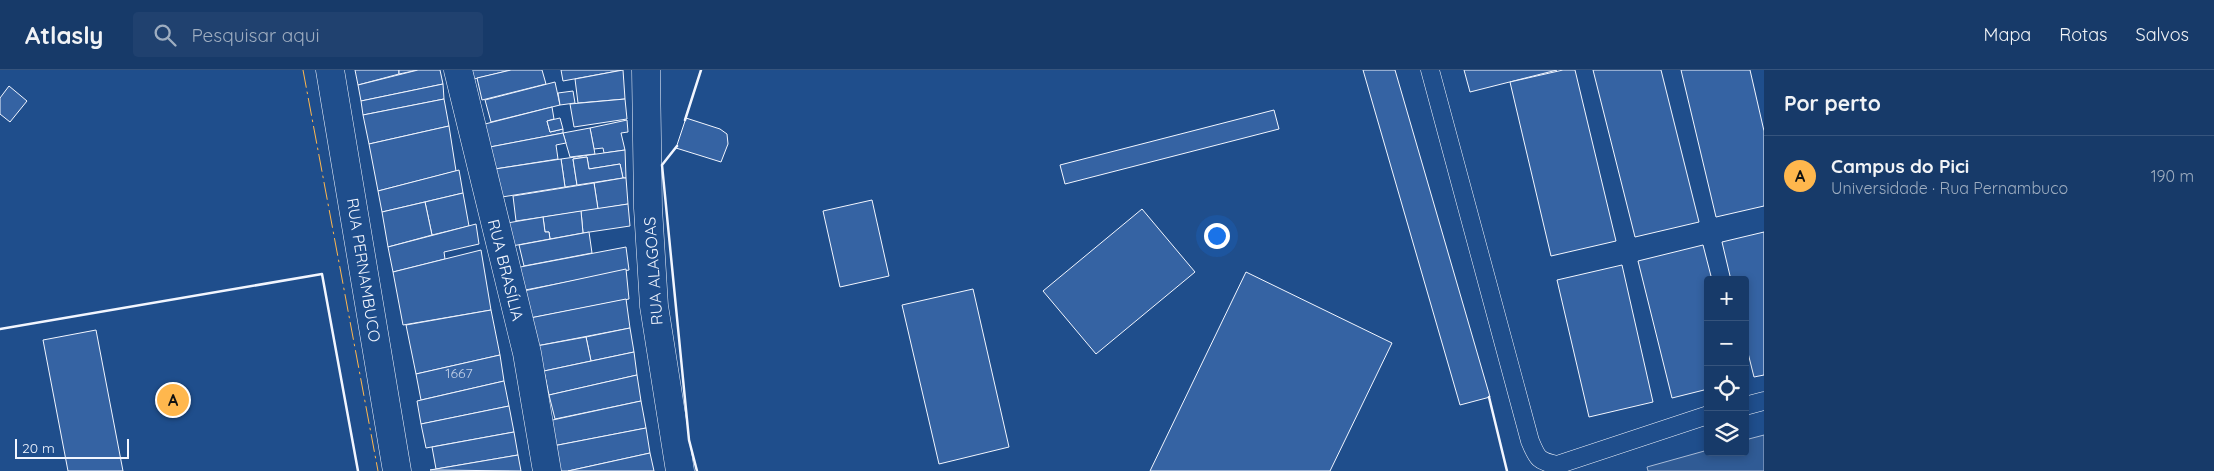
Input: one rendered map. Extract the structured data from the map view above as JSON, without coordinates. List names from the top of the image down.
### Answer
{
  "streets": {
    "street": ["RUA PERNAMBUCO", "RUA BRASÍLIA", "RUA ALAGOAS"]
  },
  "house_numbers": ["1667"],
  "scale_bar": "20 m",
  "page": {
    "header": "Atlasly",
    "search": "Pesquisar aqui",
    "nav": ["Mapa", "Rotas", "Salvos"],
    "heading": "Por perto",
    "list": [
      {
        "mark": "A",
        "name": "Campus do Pici",
        "note": "Universidade · Rua Pernambuco",
        "value": "190 m"
      }
    ],
    "map_buttons": ["+", "−"],
    "pins": "A",
    "scale": "20 m"
  }
}
